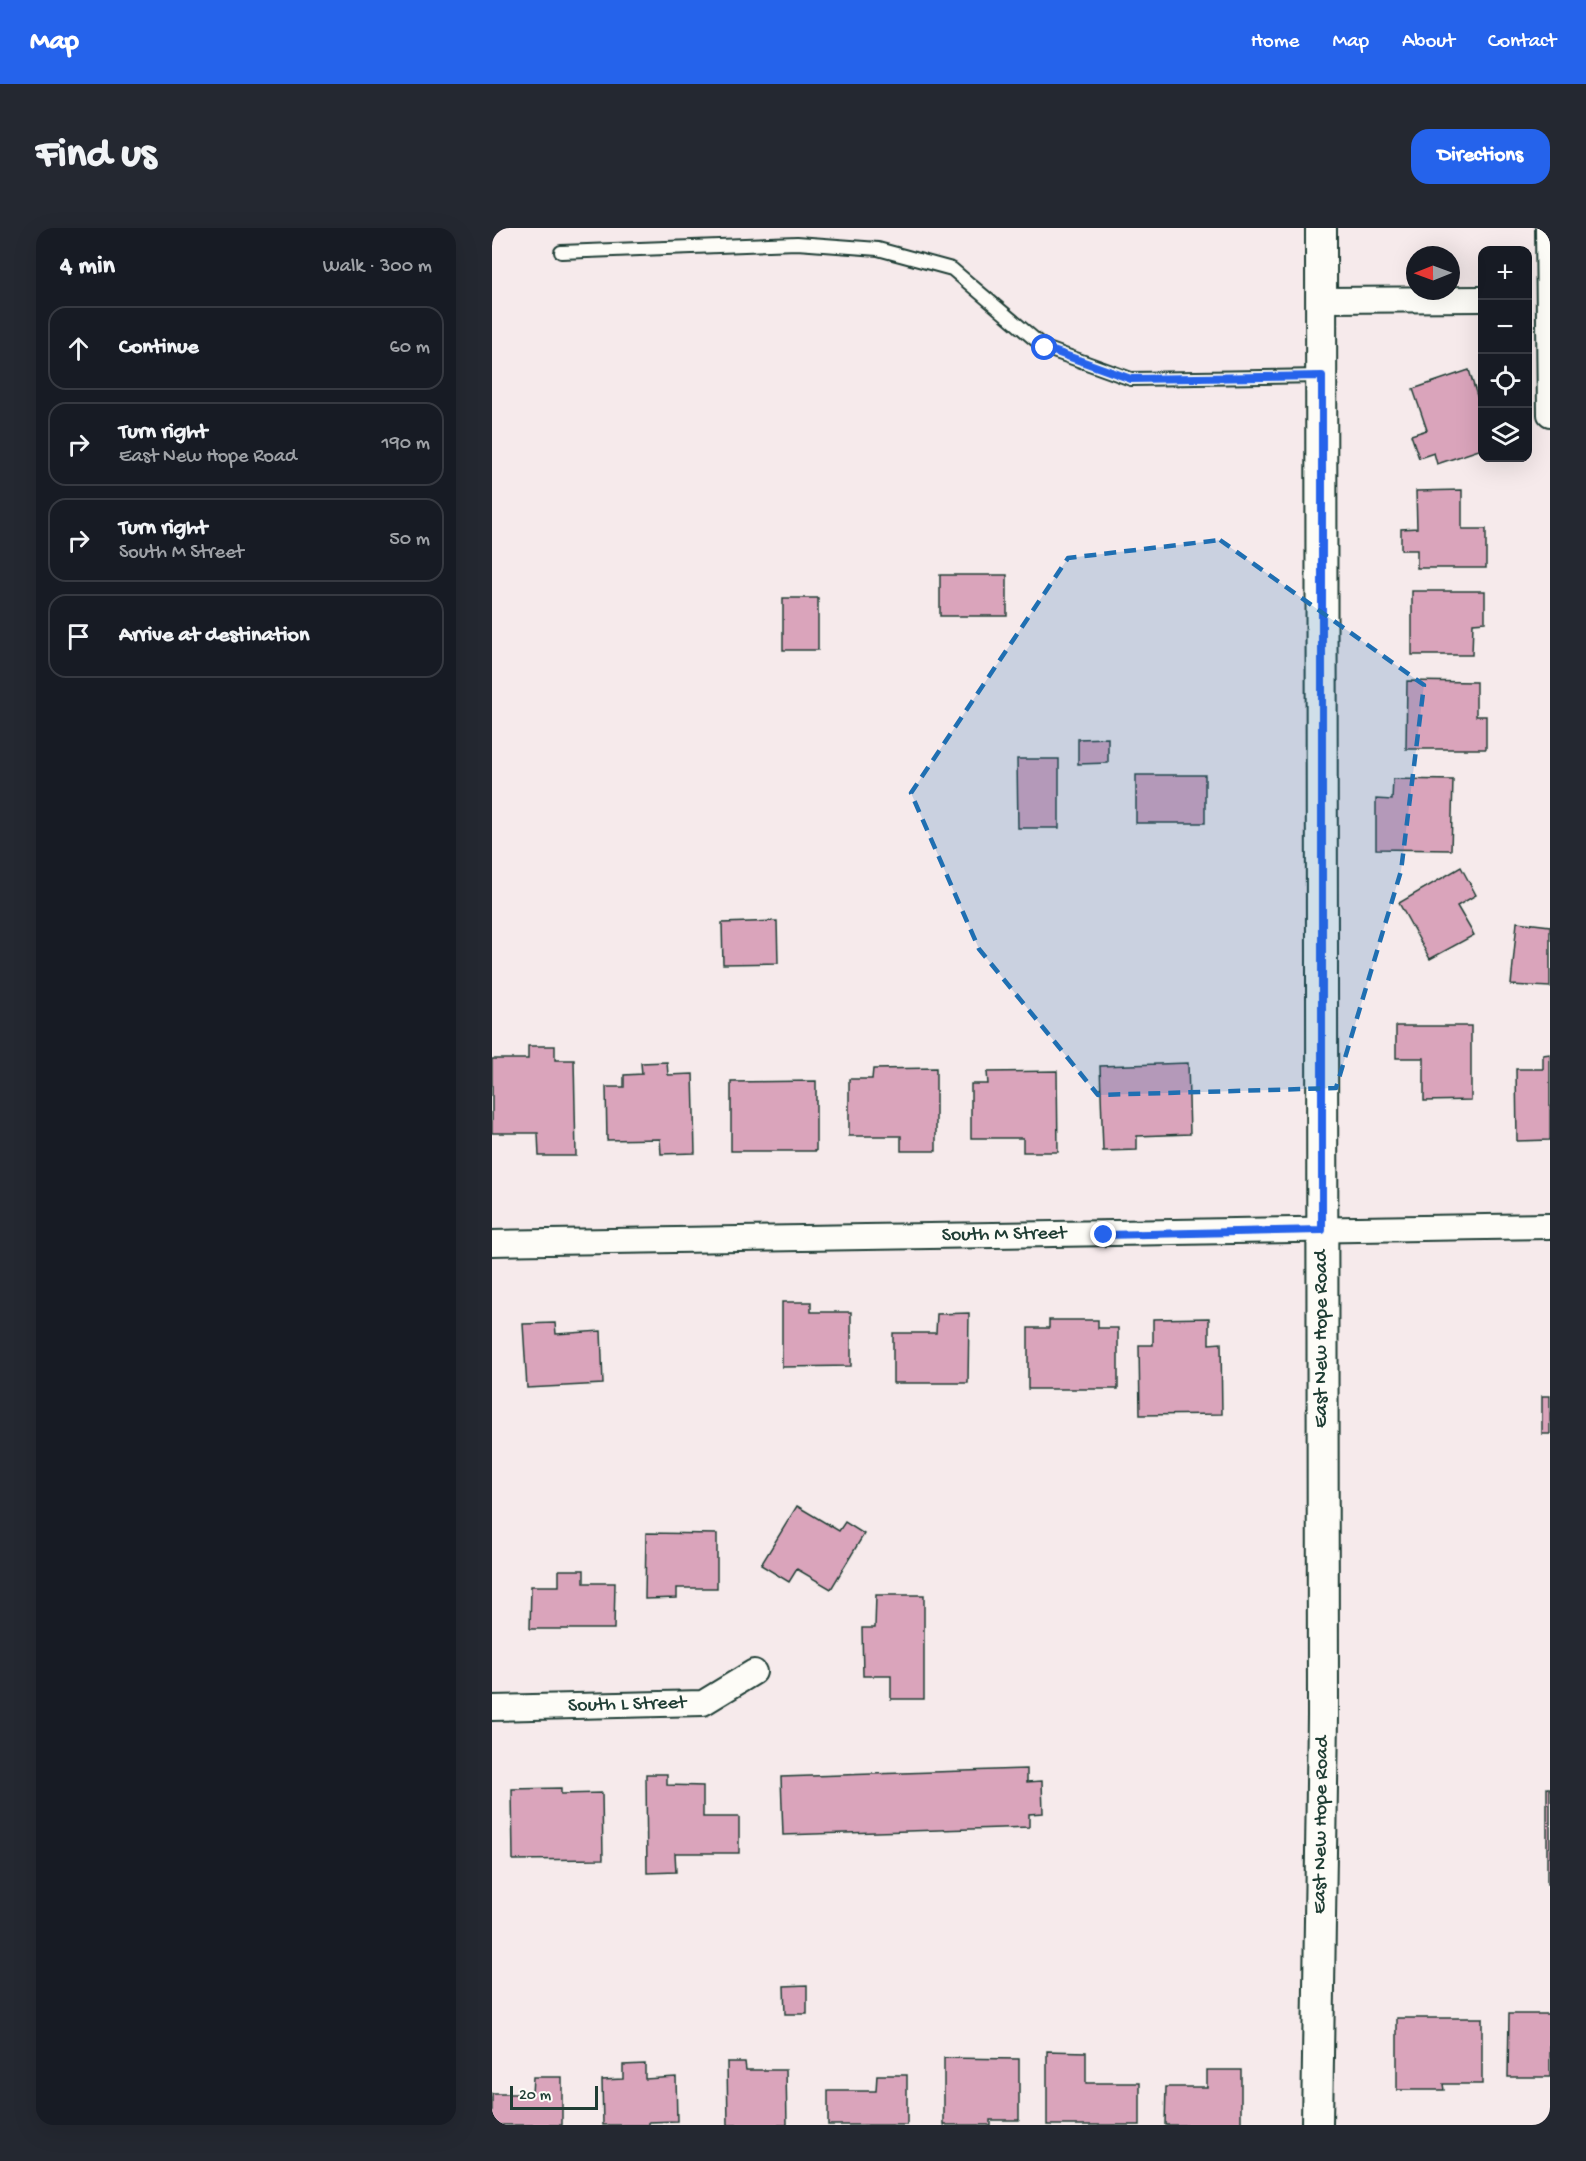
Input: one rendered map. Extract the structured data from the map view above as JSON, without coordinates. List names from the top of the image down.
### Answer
{
  "streets": {
    "street": ["South M Street", "East New Hope Road", "South L Street"]
  },
  "crossings": [
    ["South M Street", "East New Hope Road"]
  ],
  "scale_bar": "20 m",
  "north": "left",
  "page": {
    "header": "Map",
    "nav": [
      "Home",
      "Map",
      "About",
      "Contact"
    ],
    "buttons": "Directions",
    "title": "Find us",
    "heading": ["4 min", "Walk · 300 m"],
    "map_buttons": ["+", "−"],
    "list": [
      ["Continue", "60 m"],
      ["Turn right", "East New Hope Road", "190 m"],
      ["Turn right", "South M Street", "50 m"],
      "Arrive at destination"
    ],
    "scale": "20 m"
  }
}
